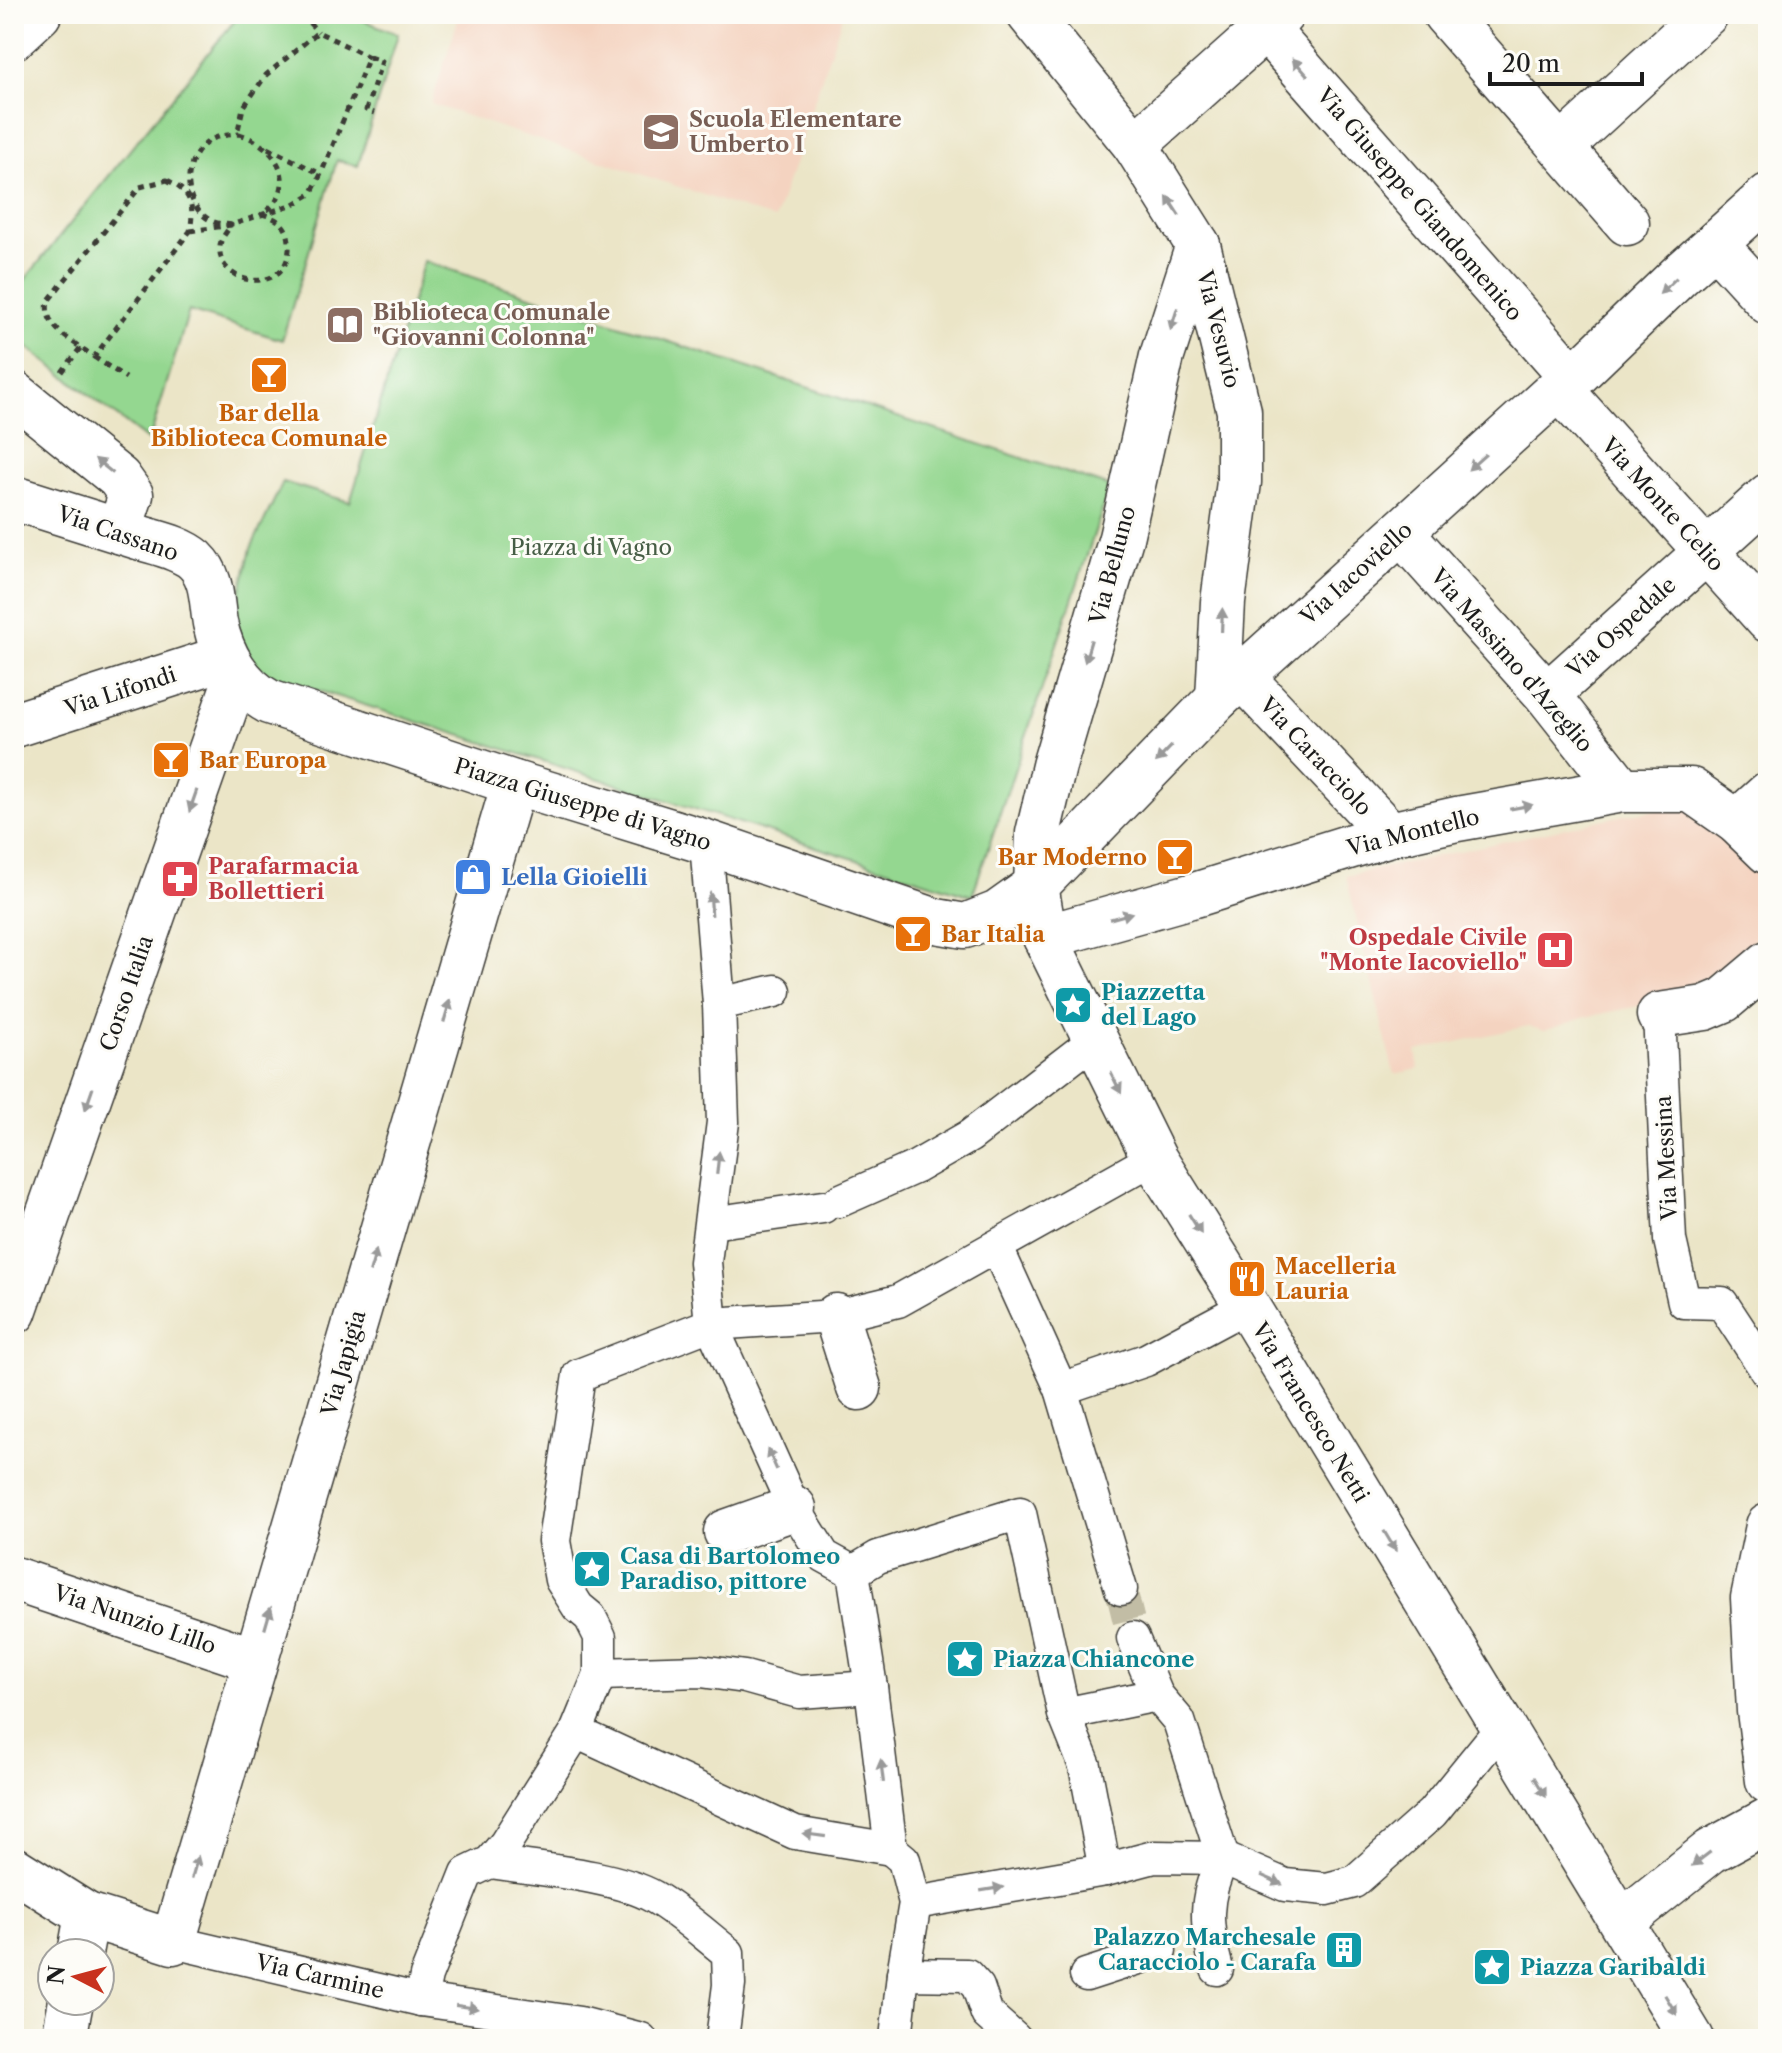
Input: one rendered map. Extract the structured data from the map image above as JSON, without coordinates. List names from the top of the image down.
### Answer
{
  "streets": {
    "street": [
      "Via Giuseppe Giandomenico",
      "Via Vesuvio",
      "Via Monte Celio",
      "Via Cassano",
      "Via Belluno",
      "Via Iacoviello",
      "Via Ospedale",
      "Via Massimo d'Azeglio",
      "Via Lifondi",
      "Via Caracciolo",
      "Piazza Giuseppe di Vagno",
      "Via Montello",
      "Corso Italia",
      "Via Messina",
      "Via Japigia",
      "Via Francesco Netti",
      "Via Nunzio Lillo",
      "Via Carmine"
    ]
  },
  "crossings": [
    ["Via Giuseppe Giandomenico", "Via Monte Celio"],
    ["Via Giuseppe Giandomenico", "Via Iacoviello"],
    ["Via Vesuvio", "Via Belluno"],
    ["Via Vesuvio", "Via Iacoviello"],
    ["Via Vesuvio", "Via Caracciolo"],
    ["Via Monte Celio", "Via Iacoviello"],
    ["Via Monte Celio", "Via Ospedale"],
    ["Via Cassano", "Via Lifondi"],
    ["Via Cassano", "Piazza Giuseppe di Vagno"],
    ["Via Cassano", "Corso Italia"],
    ["Via Belluno", "Via Iacoviello"],
    ["Via Belluno", "Via Francesco Netti"],
    ["Via Iacoviello", "Via Massimo d'Azeglio"],
    ["Via Iacoviello", "Via Caracciolo"],
    ["Via Iacoviello", "Piazza Giuseppe di Vagno"],
    ["Via Iacoviello", "Via Francesco Netti"],
    ["Via Ospedale", "Via Massimo d'Azeglio"],
    ["Via Massimo d'Azeglio", "Via Montello"],
    ["Via Lifondi", "Piazza Giuseppe di Vagno"],
    ["Via Lifondi", "Corso Italia"],
    ["Via Caracciolo", "Via Montello"],
    ["Piazza Giuseppe di Vagno", "Corso Italia"],
    ["Piazza Giuseppe di Vagno", "Via Japigia"],
    ["Via Montello", "Via Francesco Netti"],
    ["Via Japigia", "Via Nunzio Lillo"],
    ["Via Japigia", "Via Carmine"]
  ],
  "one_way": [
    "Via Vesuvio",
    "Via Belluno",
    "Via Iacoviello",
    "Via Montello",
    "Corso Italia"
  ],
  "parks": ["Piazza di Vagno"],
  "places": {
    "school or university": ["Scuola Elementare Umberto I"],
    "library": ["Biblioteca Comunale \"Giovanni Colonna\""],
    "bar": [
      "Bar della Biblioteca Comunale",
      "Bar Europa",
      "Bar Moderno",
      "Bar Italia"
    ],
    "shop": ["Lella Gioielli"],
    "pharmacy": ["Parafarmacia Bollettieri"],
    "hospital": ["Ospedale Civile \"Monte Iacoviello\""],
    "place": [
      "Piazzetta del Lago",
      "Casa di Bartolomeo Paradiso, pittore",
      "Piazza Chiancone",
      "Piazza Garibaldi"
    ],
    "restaurant": ["Macelleria Lauria"],
    "building": ["Palazzo Marchesale Caracciolo - Carafa"]
  },
  "scale_bar": "20 m",
  "north": "left"
}
